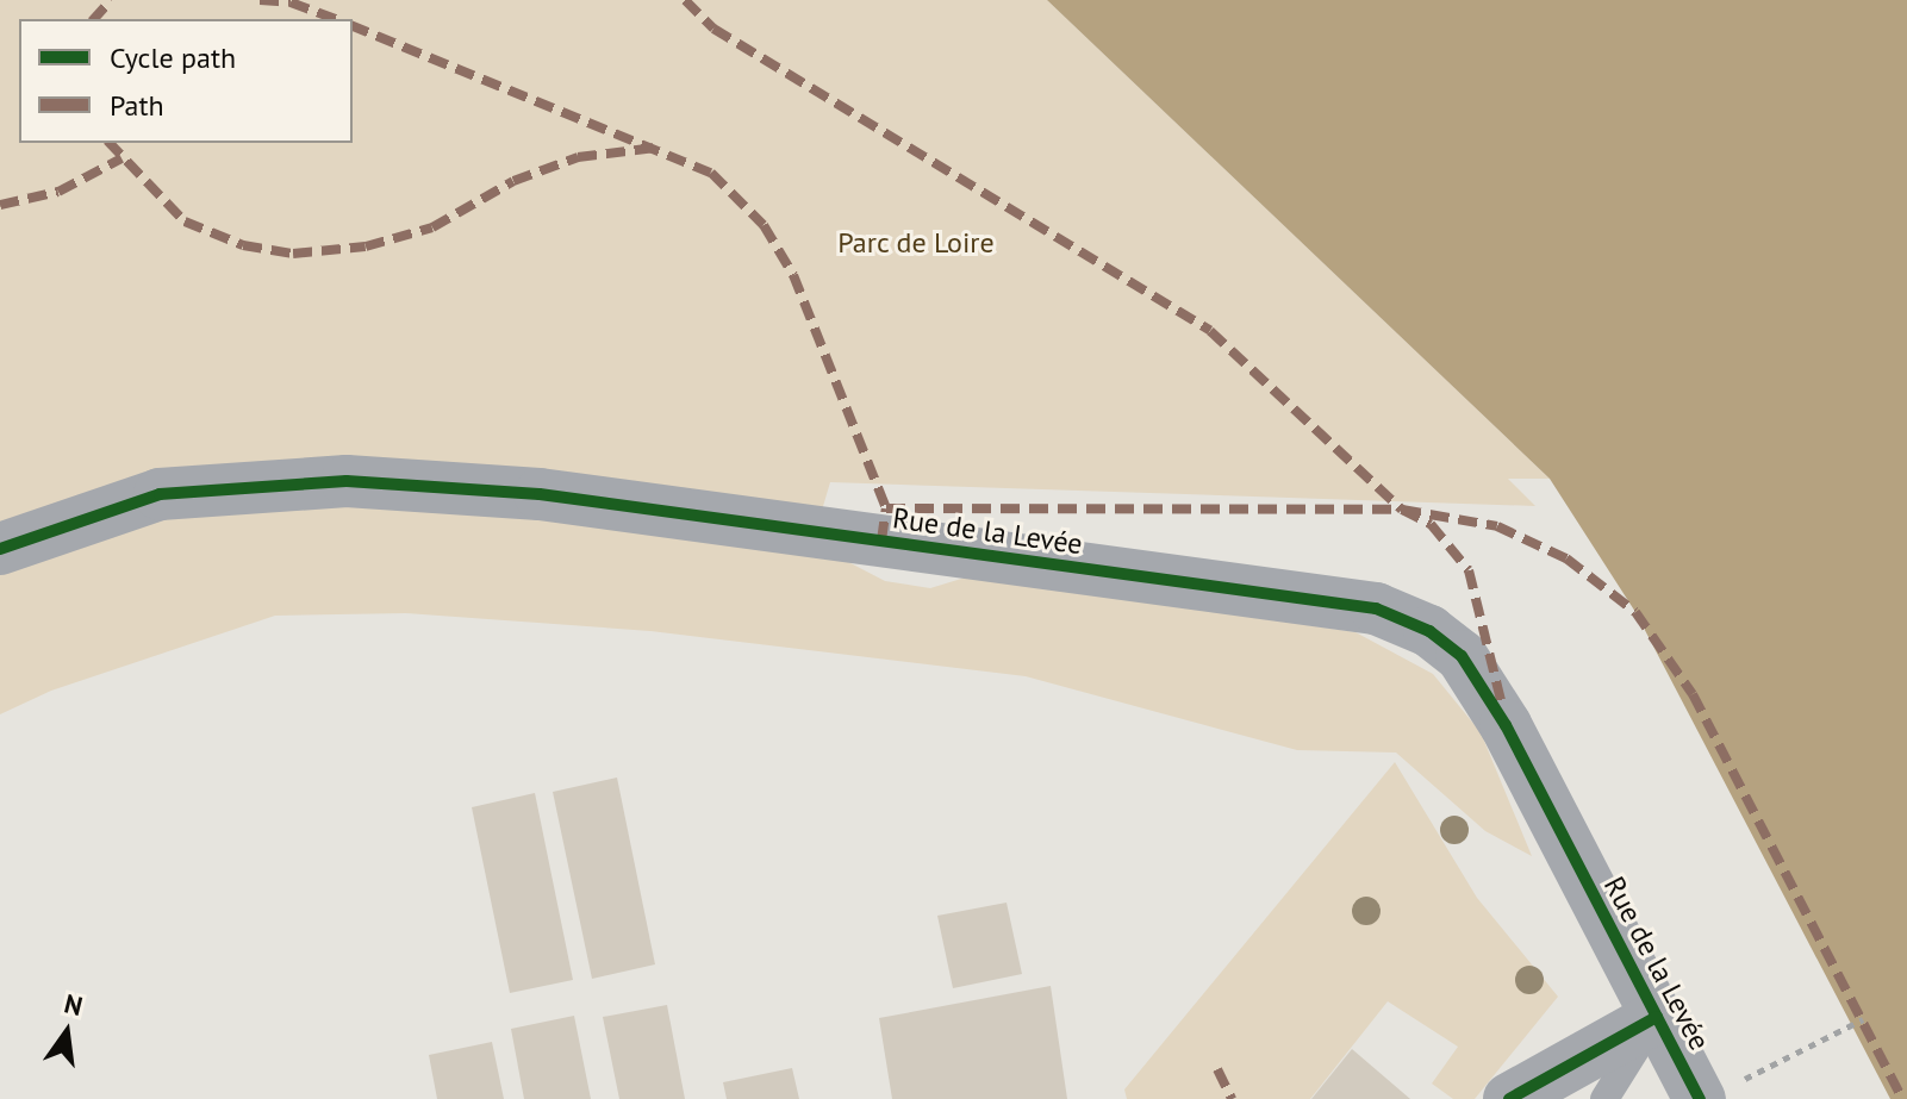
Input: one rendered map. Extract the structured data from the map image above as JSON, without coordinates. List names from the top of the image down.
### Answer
{
  "streets": {
    "street": ["Rue de la Levée"]
  },
  "parks": ["Parc de Loire"],
  "legend": ["Cycle path", "Path"],
  "north": "top"
}
